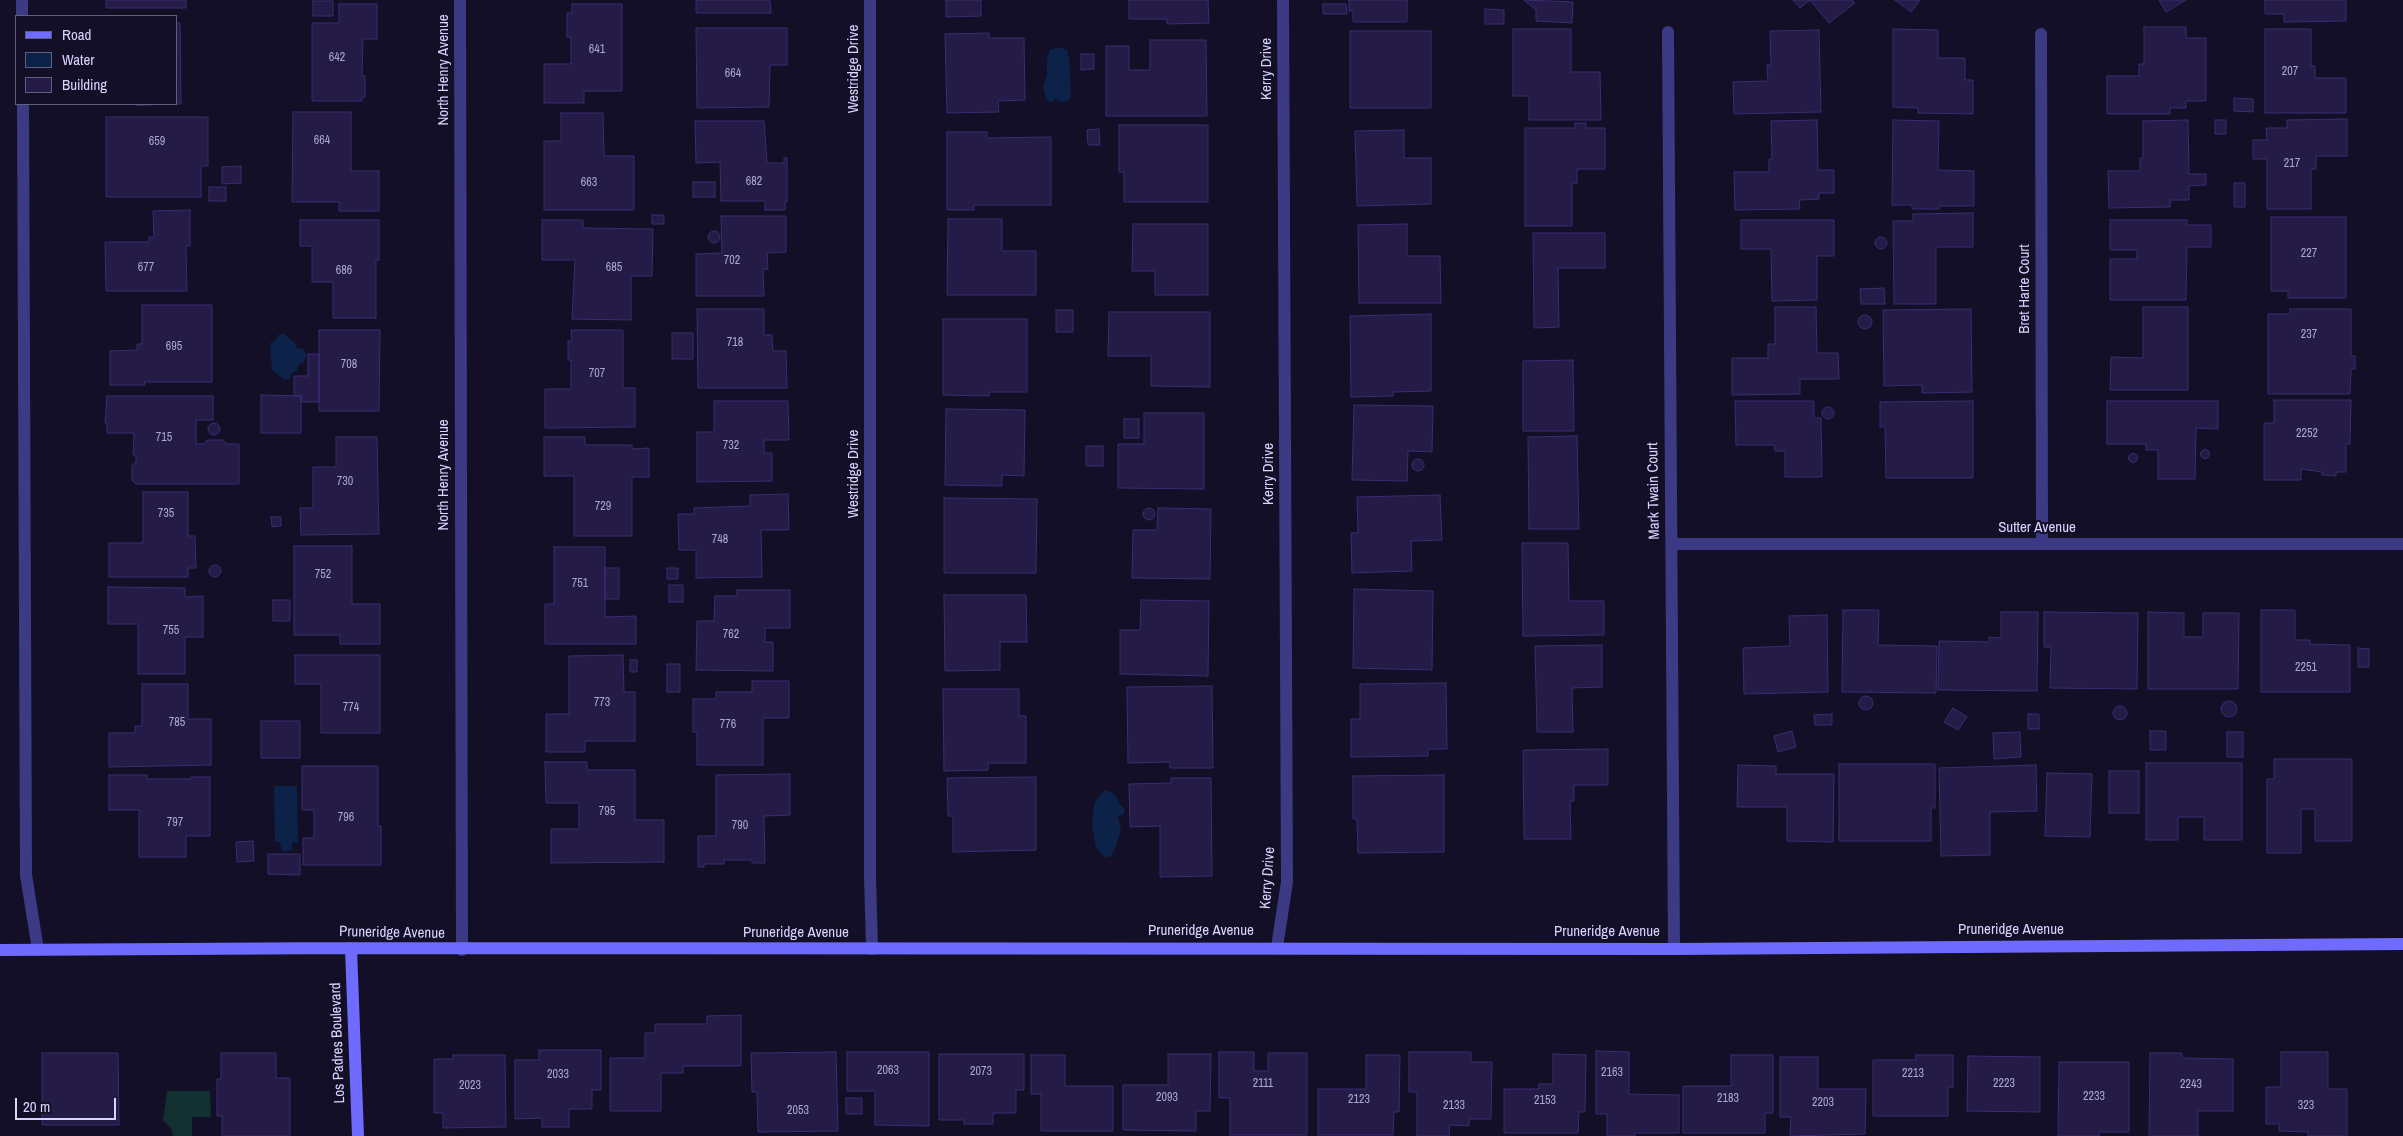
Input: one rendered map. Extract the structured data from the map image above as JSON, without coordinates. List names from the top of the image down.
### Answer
{
  "streets": {
    "main road": ["Pruneridge Avenue", "Los Padres Boulevard"],
    "street": [
      "Westridge Drive",
      "Kerry Drive",
      "North Henry Avenue",
      "Bret Harte Court",
      "Mark Twain Court",
      "Sutter Avenue"
    ]
  },
  "crossings": [
    ["Westridge Drive", "Pruneridge Avenue"],
    ["Kerry Drive", "Pruneridge Avenue"],
    ["North Henry Avenue", "Pruneridge Avenue"],
    ["Bret Harte Court", "Sutter Avenue"],
    ["Mark Twain Court", "Sutter Avenue"],
    ["Mark Twain Court", "Pruneridge Avenue"],
    ["Pruneridge Avenue", "Los Padres Boulevard"]
  ],
  "house_numbers": [
    "641",
    "642",
    "207",
    "664",
    "664",
    "659",
    "217",
    "682",
    "663",
    "227",
    "702",
    "677",
    "685",
    "686",
    "237",
    "718",
    "695",
    "708",
    "707",
    "2252",
    "715",
    "732",
    "730",
    "729",
    "735",
    "748",
    "752",
    "751",
    "755",
    "762",
    "2251",
    "773",
    "774",
    "785",
    "776",
    "795",
    "796",
    "797",
    "790",
    "2063",
    "2073",
    "2163",
    "2213",
    "2033",
    "2111",
    "2223",
    "2243",
    "2023",
    "2233",
    "2093",
    "2183",
    "2123",
    "2153",
    "2203",
    "2133",
    "323",
    "2053"
  ],
  "legend": ["Road", "Water", "Building"],
  "scale_bar": "20 m"
}
